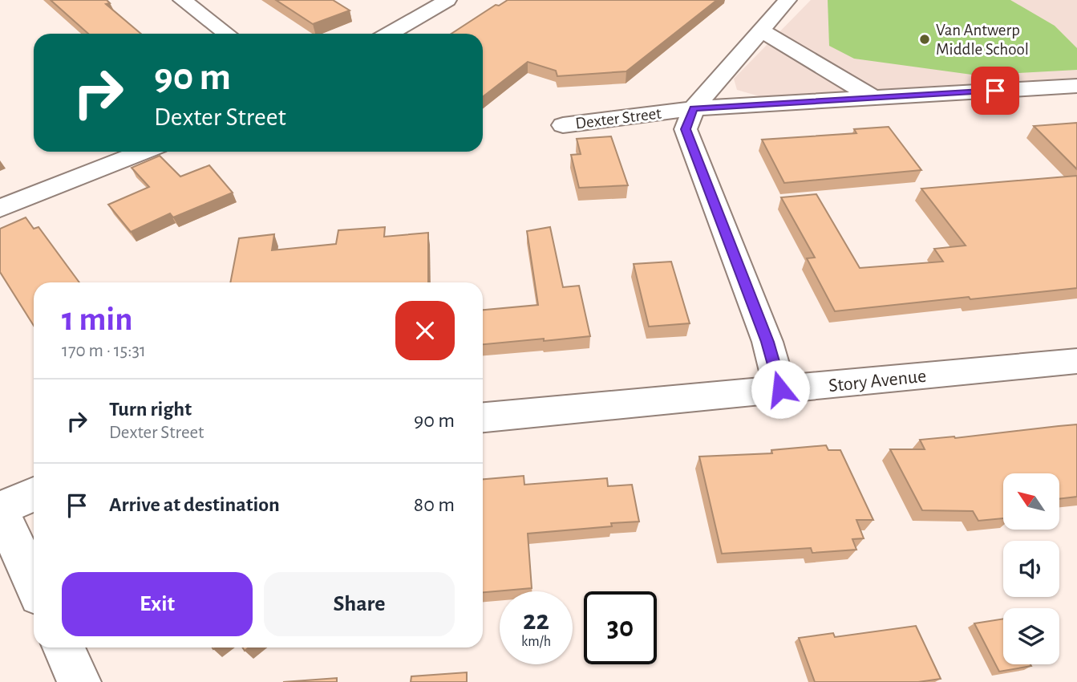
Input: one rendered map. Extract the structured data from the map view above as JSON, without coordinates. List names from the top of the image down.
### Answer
{
  "streets": {
    "street": ["Dexter Street", "Story Avenue"]
  },
  "places": ["Van Antwerp Middle School"],
  "north": "top left",
  "page": {
    "turn": ["90 m", "Dexter Street"],
    "heading": ["1 min", "170 m · 15:31"],
    "list": [
      {
        "name": "Turn right",
        "note": "Dexter Street",
        "value": "90 m"
      },
      {
        "name": "Arrive at destination",
        "value": "80 m"
      }
    ],
    "buttons": ["Exit", "Share"],
    "speed": "22 km/h",
    "limit": "30"
  }
}
